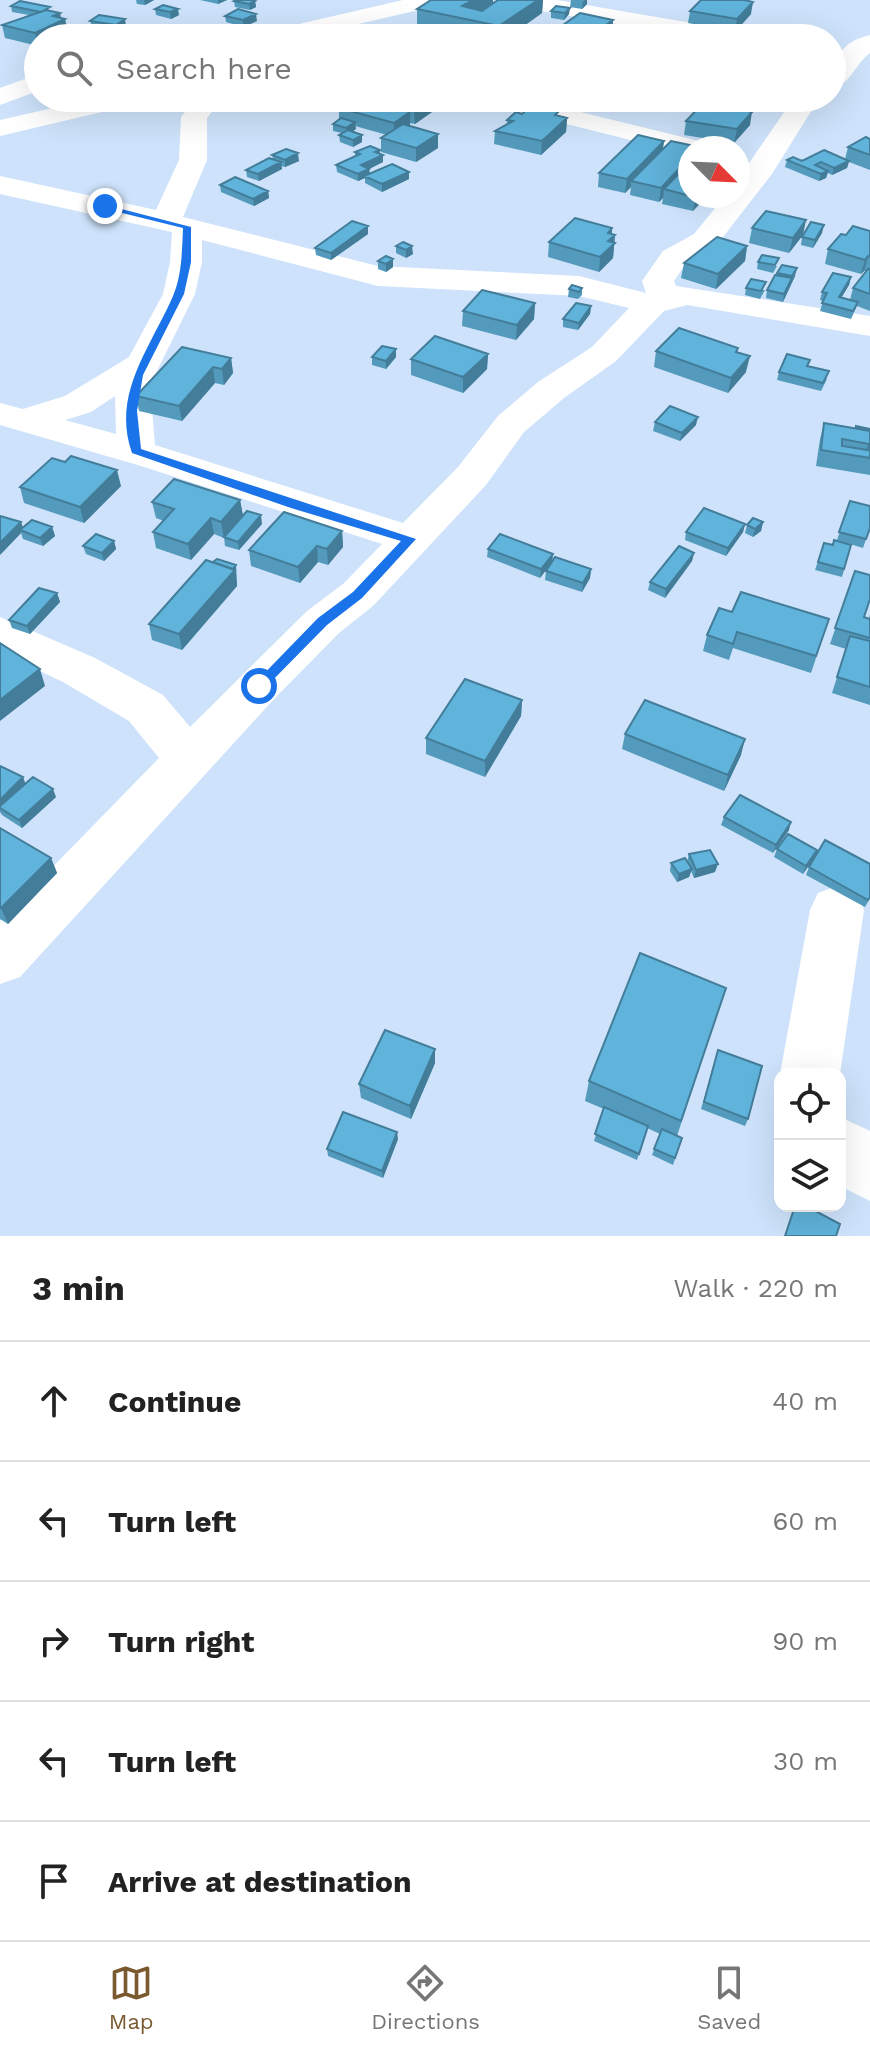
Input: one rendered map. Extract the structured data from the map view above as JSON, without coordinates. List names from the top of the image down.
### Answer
{
  "north": "bottom right",
  "page": {
    "search": "Search here",
    "heading": ["3 min", "Walk · 220 m"],
    "list": [
      ["Continue", "40 m"],
      ["Turn left", "60 m"],
      ["Turn right", "90 m"],
      ["Turn left", "30 m"],
      "Arrive at destination"
    ],
    "nav": ["Map", "Directions", "Saved"]
  }
}
